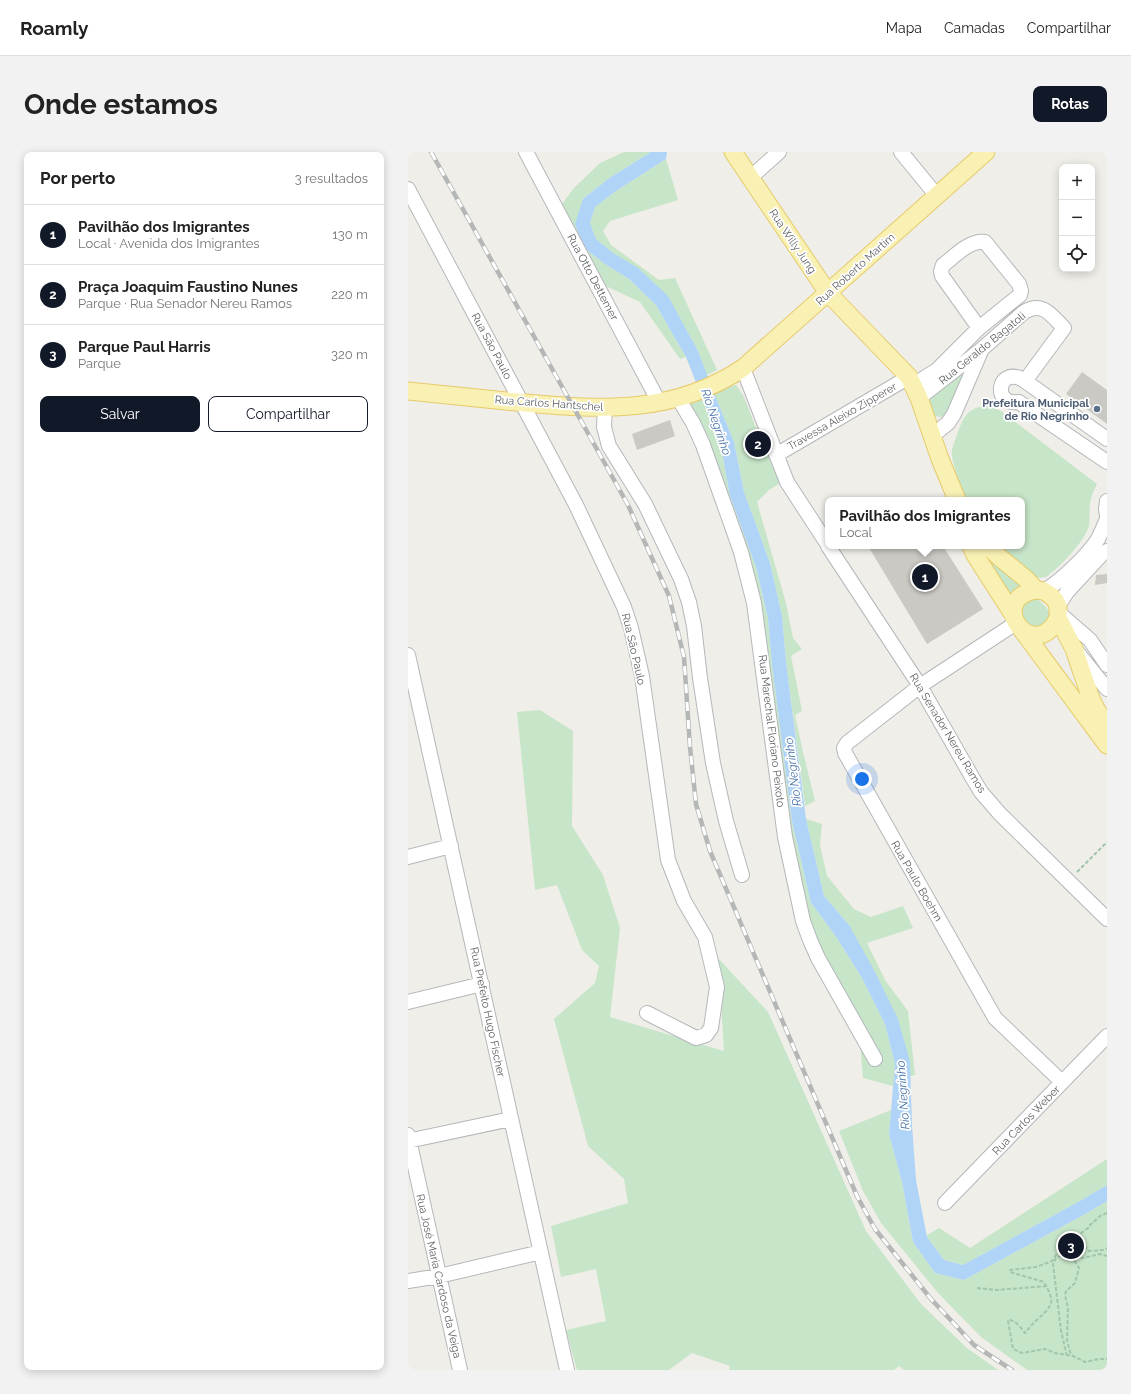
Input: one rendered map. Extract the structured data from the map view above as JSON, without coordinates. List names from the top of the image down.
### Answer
{
  "streets": {
    "main road": ["Rua Willy Jung", "Rua Roberto Martim", "Rua Carlos Hantschel"],
    "street": [
      "Rua Otto Dettemer",
      "Rua São Paulo",
      "Rua Geraldo Bagatoli",
      "Travessa Aleixo Zipperer",
      "Rua Marechal Floriano Peixoto",
      "Rua Senador Nereu Ramos",
      "Rua Paulo Boehm",
      "Rua Prefeito Hugo Fischer",
      "Rua Carlos Weber",
      "Rua José Maria Cardoso da Veiga"
    ]
  },
  "crossings": [
    ["Rua Willy Jung", "Rua Roberto Martim"],
    ["Rua Willy Jung", "Rua Geraldo Bagatoli"],
    ["Rua Willy Jung", "Travessa Aleixo Zipperer"],
    ["Rua Roberto Martim", "Rua Carlos Hantschel"],
    ["Rua Roberto Martim", "Rua Marechal Floriano Peixoto"],
    ["Rua Roberto Martim", "Rua Senador Nereu Ramos"],
    ["Rua Otto Dettemer", "Rua Carlos Hantschel"],
    ["Rua São Paulo", "Rua Carlos Hantschel"],
    ["Rua Geraldo Bagatoli", "Travessa Aleixo Zipperer"],
    ["Rua Carlos Hantschel", "Rua Marechal Floriano Peixoto"],
    ["Travessa Aleixo Zipperer", "Rua Senador Nereu Ramos"],
    ["Rua Senador Nereu Ramos", "Rua Paulo Boehm"],
    ["Rua Paulo Boehm", "Rua Carlos Weber"]
  ],
  "water": ["Rio Negrinho"],
  "places": ["Prefeitura Municipal de Rio Negrinho"],
  "page": {
    "header": "Roamly",
    "nav": ["Mapa", "Camadas", "Compartilhar"],
    "buttons": [
      "Rotas",
      ["Salvar", "Compartilhar"]
    ],
    "title": "Onde estamos",
    "heading": ["Por perto", "3 resultados"],
    "map_buttons": ["+", "−"],
    "list": [
      {
        "mark": "1",
        "name": "Pavilhão dos Imigrantes",
        "note": "Local · Avenida dos Imigrantes",
        "value": "130 m"
      },
      {
        "mark": "2",
        "name": "Praça Joaquim Faustino Nunes",
        "note": "Parque · Rua Senador Nereu Ramos",
        "value": "220 m"
      },
      {
        "mark": "3",
        "name": "Parque Paul Harris",
        "note": "Parque",
        "value": "320 m"
      }
    ],
    "pins": ["2", "1", "3"],
    "popup": ["Pavilhão dos Imigrantes", "Local"]
  }
}
